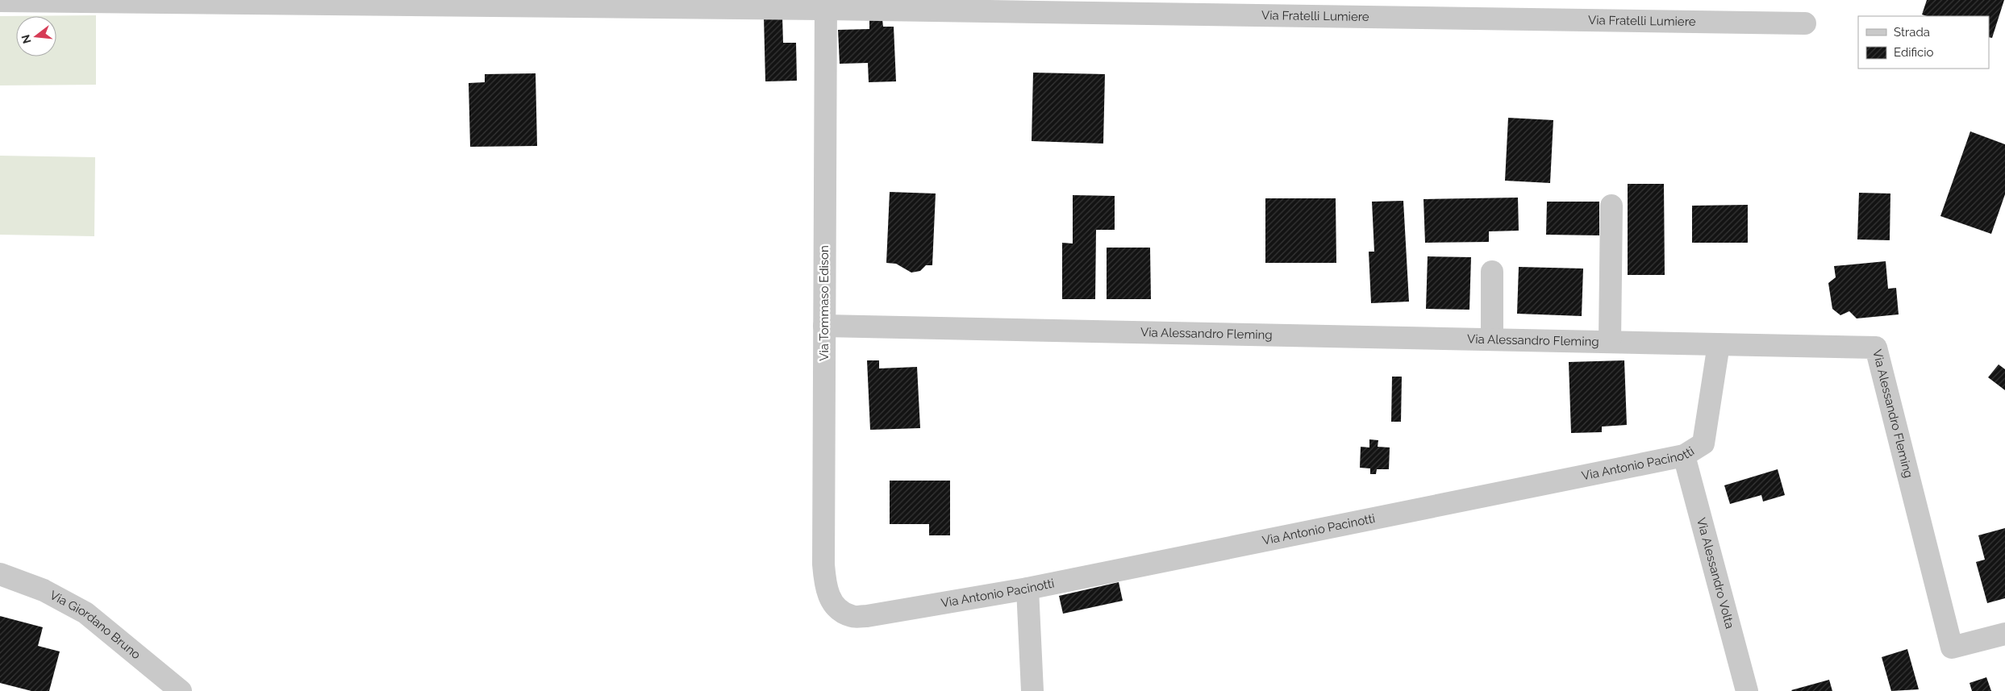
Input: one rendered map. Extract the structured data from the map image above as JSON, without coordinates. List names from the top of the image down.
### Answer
{
  "streets": {
    "street": [
      "Via Fratelli Lumiere",
      "Via Tommaso Edison",
      "Via Alessandro Fleming",
      "Via Antonio Pacinotti",
      "Via Alessandro Volta",
      "Via Giordano Bruno"
    ]
  },
  "crossings": [
    ["Via Fratelli Lumiere", "Via Tommaso Edison"],
    ["Via Tommaso Edison", "Via Alessandro Fleming"],
    ["Via Tommaso Edison", "Via Antonio Pacinotti"],
    ["Via Alessandro Fleming", "Via Antonio Pacinotti"],
    ["Via Antonio Pacinotti", "Via Alessandro Volta"]
  ],
  "legend": ["Strada", "Edificio"],
  "north": "left"
}
